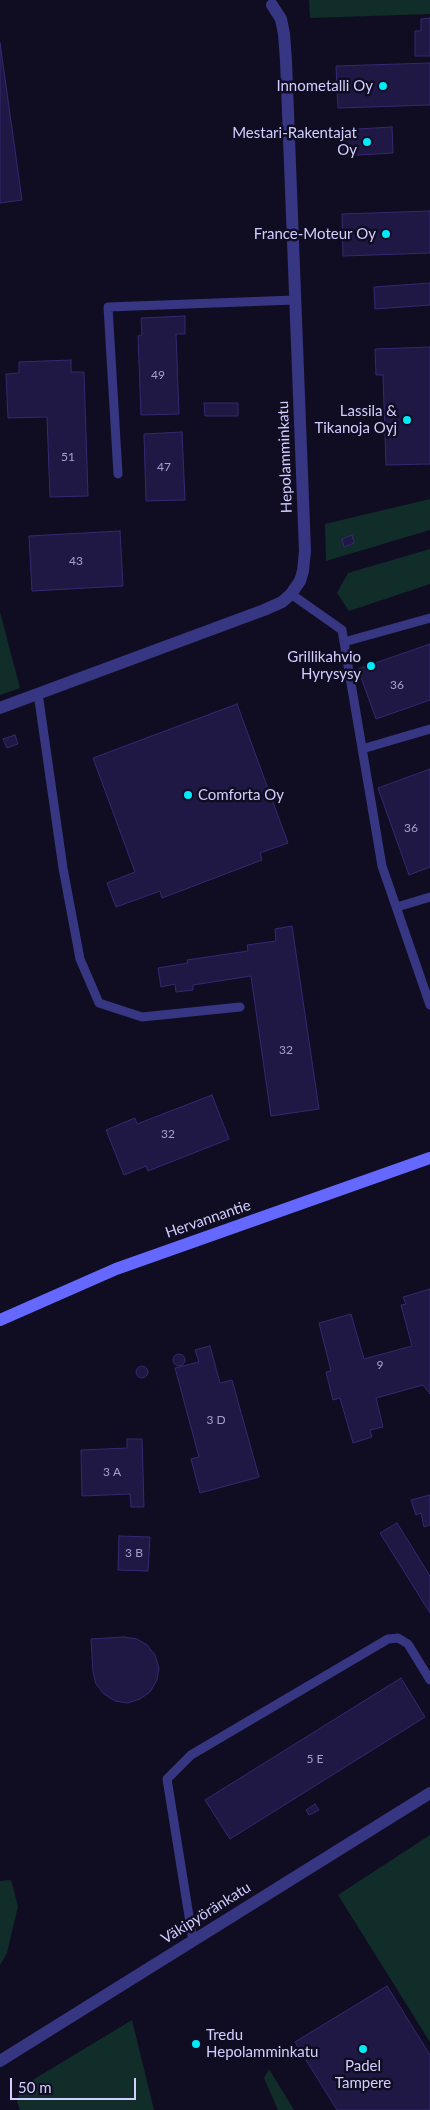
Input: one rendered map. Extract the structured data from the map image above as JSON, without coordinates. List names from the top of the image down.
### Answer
{
  "streets": {
    "main road": ["Hervannantie"],
    "street": ["Hepolamminkatu", "Väkipyöränkatu"]
  },
  "places": [
    "Innometalli Oy",
    "Mestari-Rakentajat Oy",
    "France-Moteur Oy",
    "Lassila & Tikanoja Oyj",
    "Grillikahvio Hyrysysy",
    "Comforta Oy",
    "Tredu Hepolamminkatu",
    "Padel Tampere"
  ],
  "house_numbers": [
    "49",
    "51",
    "47",
    "43",
    "36",
    "36",
    "32",
    "32",
    "9",
    "3 D",
    "3 A",
    "3 B",
    "5 E"
  ],
  "scale_bar": "50 m"
}
